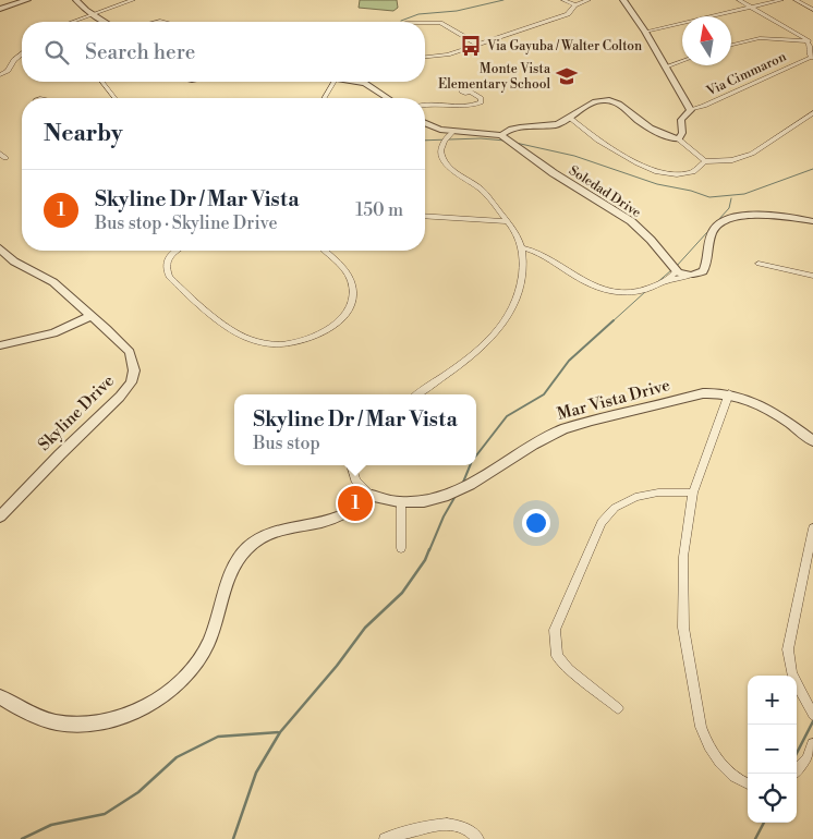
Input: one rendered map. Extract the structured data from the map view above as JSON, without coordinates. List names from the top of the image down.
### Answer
{
  "streets": {
    "street": [
      "Via Cimmaron",
      "Soledad Drive",
      "Mar Vista Drive",
      "Skyline Drive"
    ]
  },
  "places": {
    "bus stop": ["Via Gayuba / Walter Colton"],
    "school or university": ["Monte Vista Elementary School"]
  },
  "north": "top",
  "page": {
    "search": "Search here",
    "heading": "Nearby",
    "list": [
      {
        "mark": "1",
        "name": "Skyline Dr / Mar Vista",
        "note": "Bus stop · Skyline Drive",
        "value": "150 m"
      }
    ],
    "popup": ["Skyline Dr / Mar Vista", "Bus stop"],
    "pins": "1",
    "map_buttons": ["+", "−"]
  }
}
